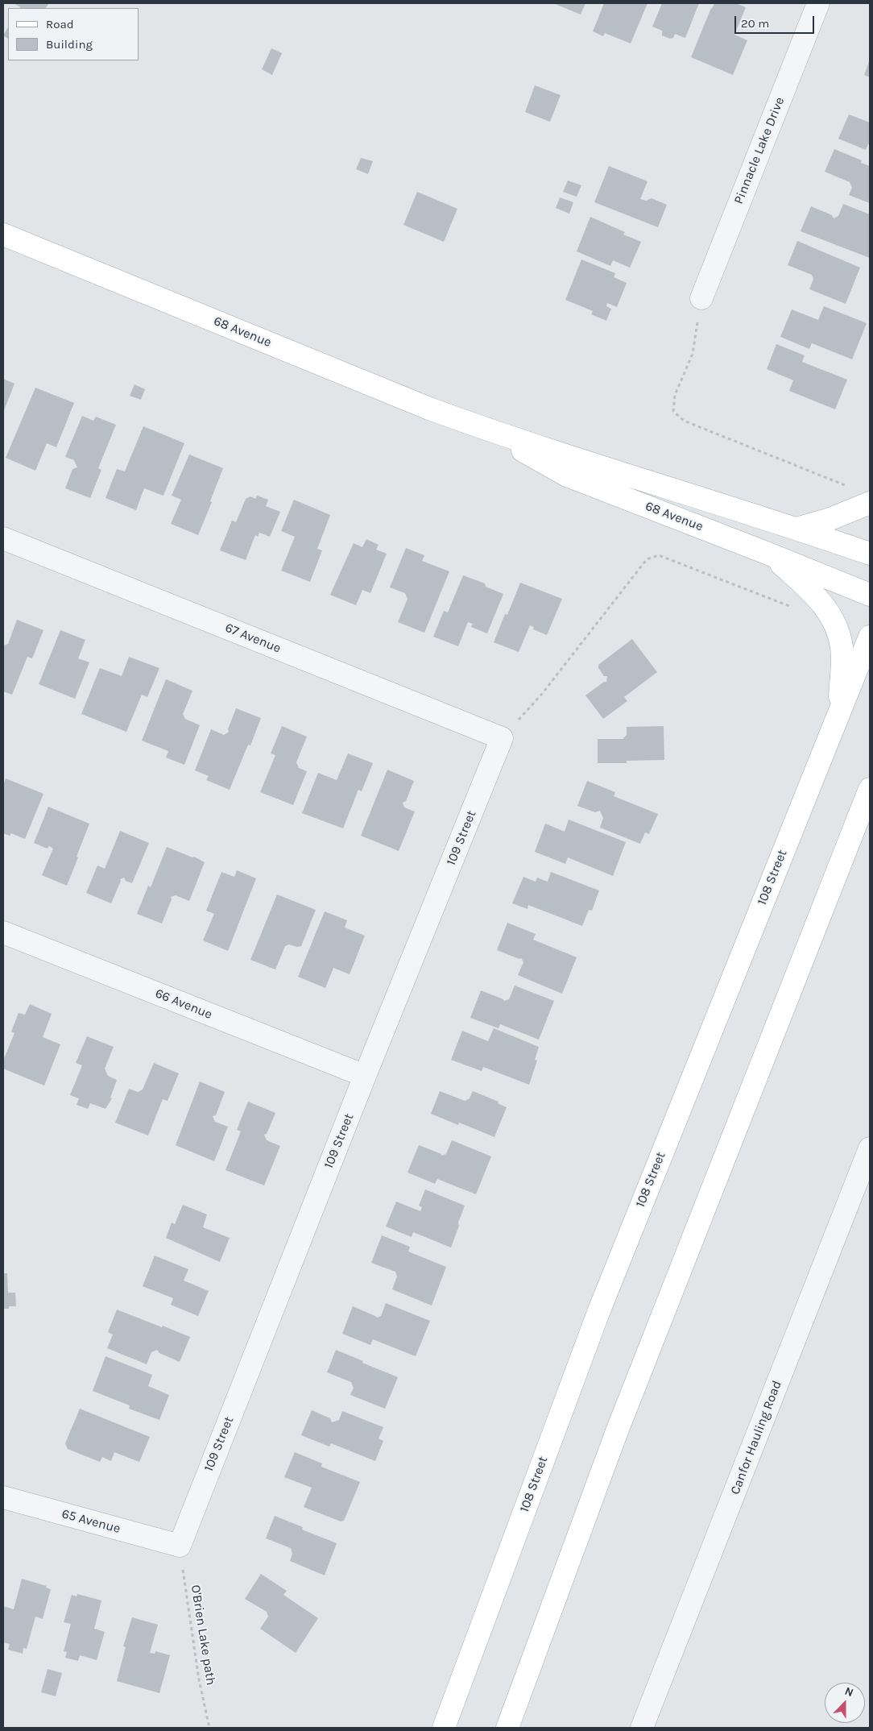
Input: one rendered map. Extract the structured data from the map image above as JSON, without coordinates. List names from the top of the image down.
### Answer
{
  "streets": {
    "main road": ["68 Avenue", "108 Street"],
    "street": [
      "Pinnacle Lake Drive",
      "67 Avenue",
      "109 Street",
      "66 Avenue",
      "Canfor Hauling Road",
      "65 Avenue"
    ],
    "path": ["O'Brien Lake path"]
  },
  "crossings": [
    ["67 Avenue", "109 Street"],
    ["109 Street", "66 Avenue"],
    ["109 Street", "65 Avenue"],
    ["109 Street", "O'Brien Lake path"],
    ["65 Avenue", "O'Brien Lake path"]
  ],
  "legend": ["Road", "Building"],
  "scale_bar": "20 m",
  "north": "top"
}
